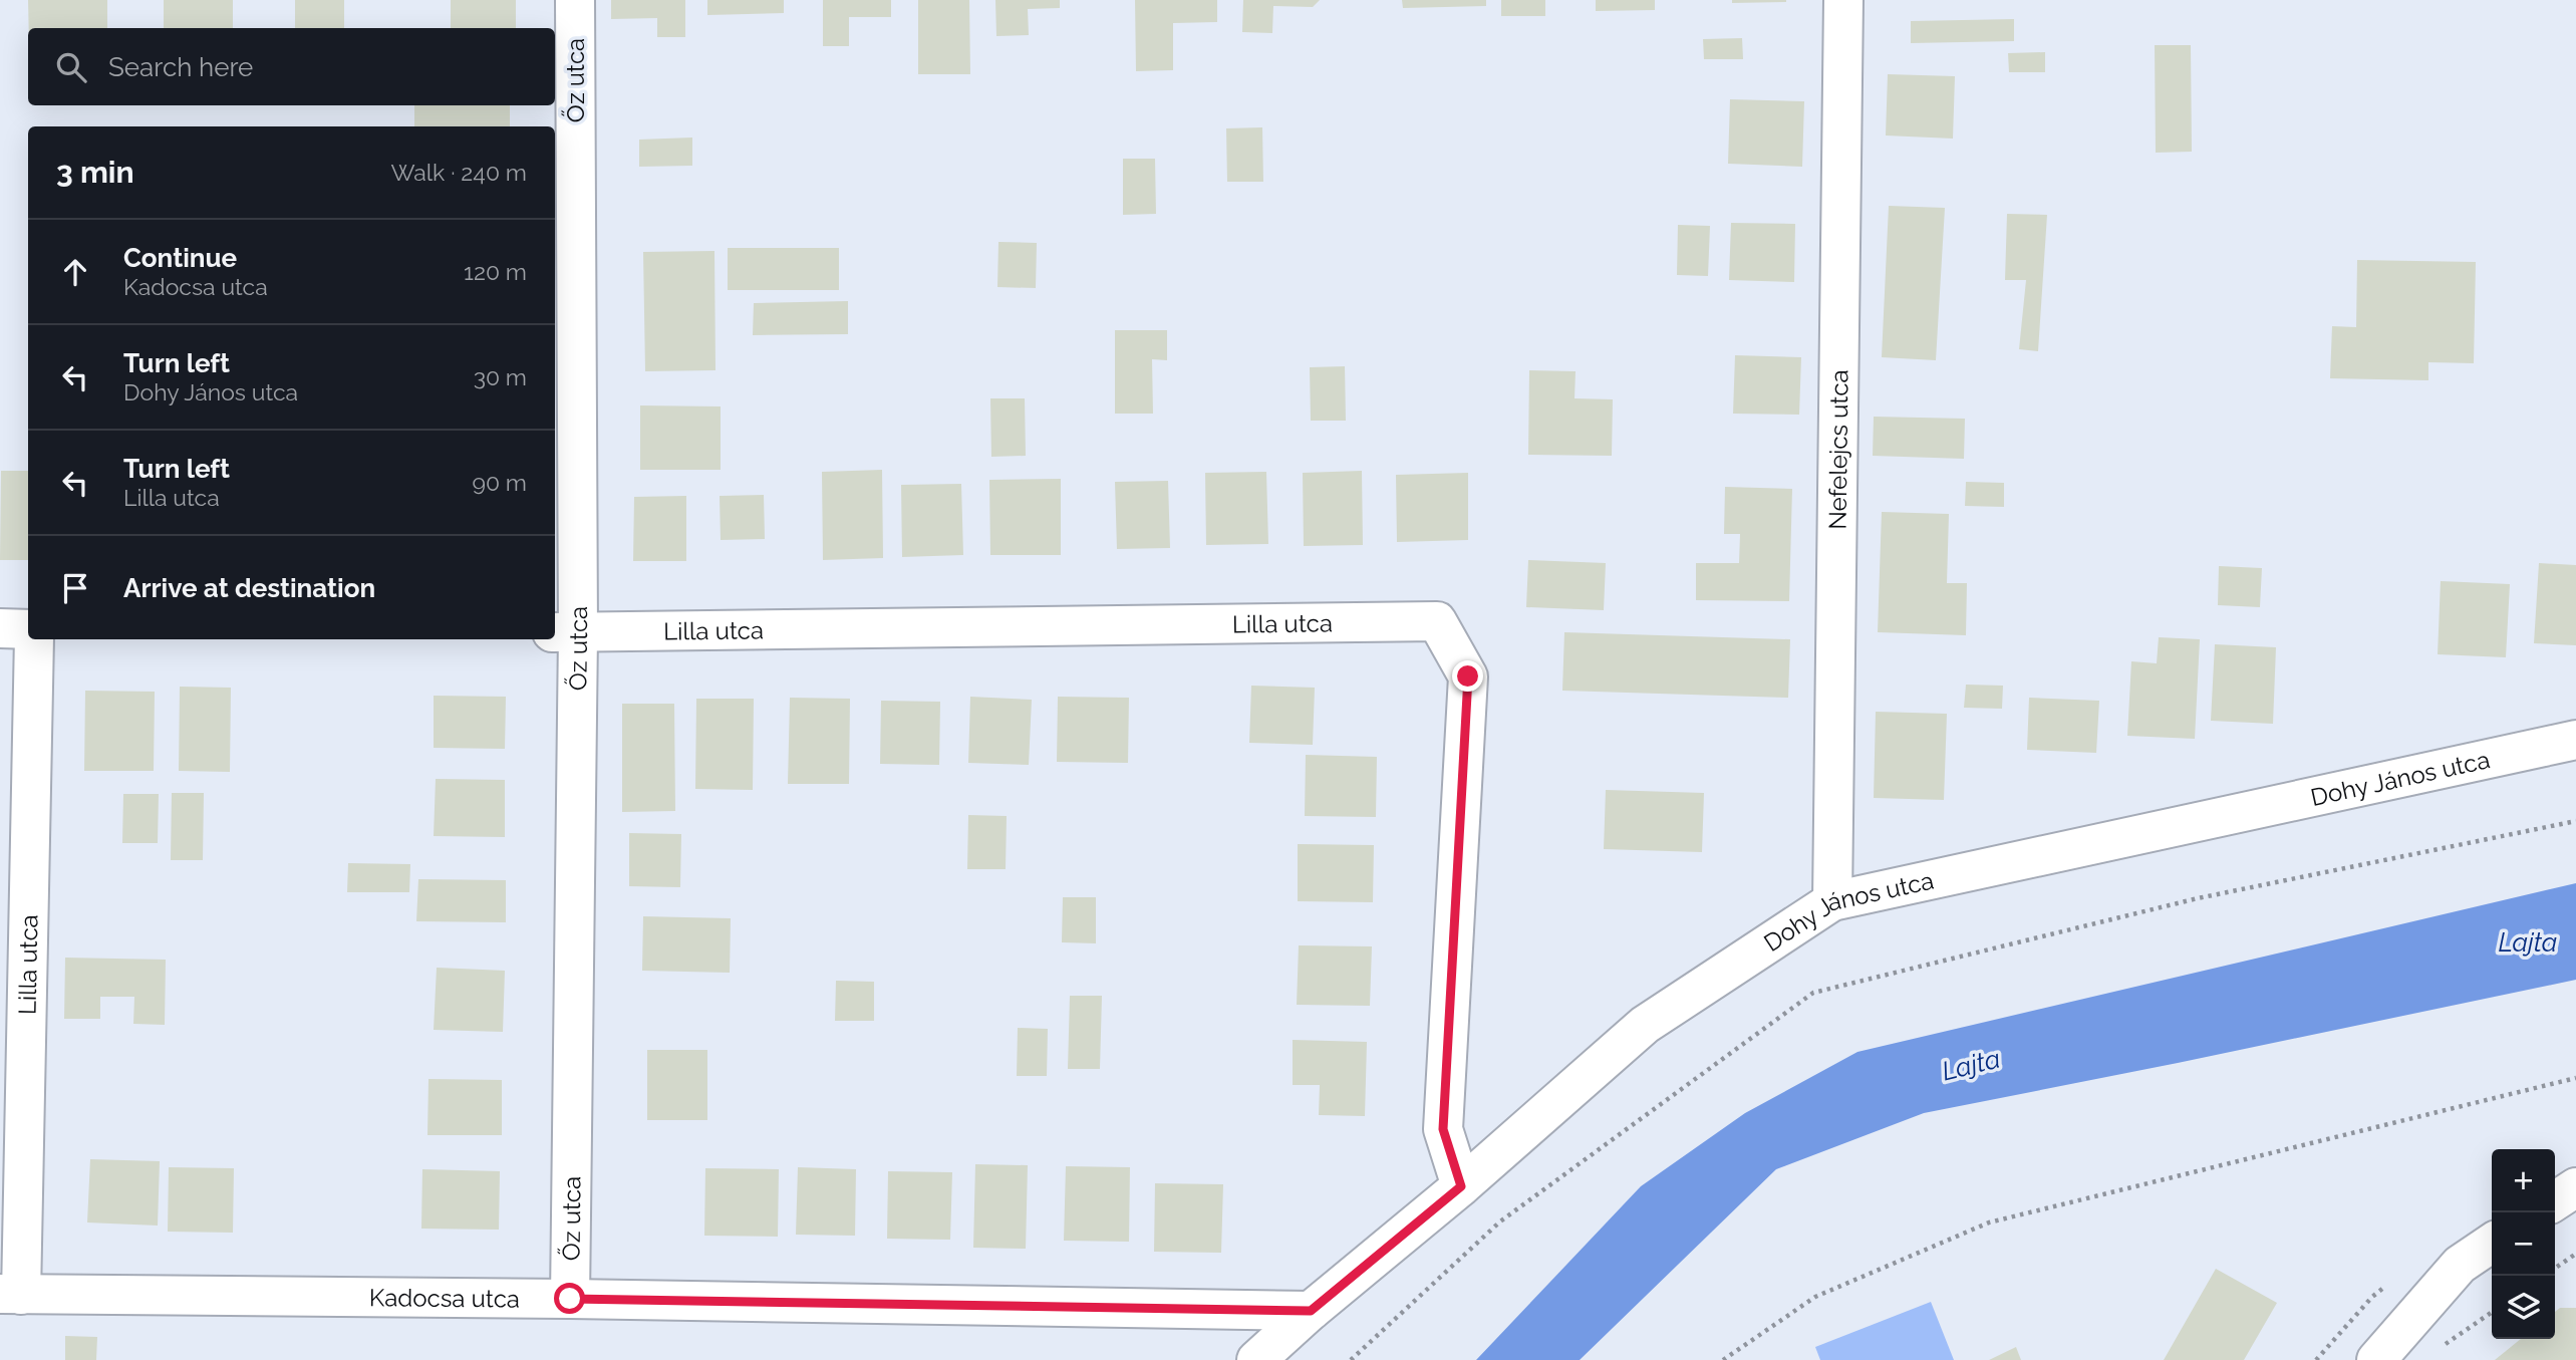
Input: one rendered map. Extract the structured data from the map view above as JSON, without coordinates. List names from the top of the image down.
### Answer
{
  "streets": {
    "street": [
      "Őz utca",
      "Nefelejcs utca",
      "Lilla utca",
      "Dohy János utca",
      "Kadocsa utca"
    ]
  },
  "crossings": [
    ["Őz utca", "Lilla utca"],
    ["Őz utca", "Kadocsa utca"],
    ["Nefelejcs utca", "Dohy János utca"],
    ["Lilla utca", "Dohy János utca"],
    ["Lilla utca", "Kadocsa utca"],
    ["Dohy János utca", "Kadocsa utca"]
  ],
  "water": ["Lajta"],
  "page": {
    "search": "Search here",
    "heading": ["3 min", "Walk · 240 m"],
    "list": [
      ["Continue", "Kadocsa utca", "120 m"],
      ["Turn left", "Dohy János utca", "30 m"],
      ["Turn left", "Lilla utca", "90 m"],
      "Arrive at destination"
    ],
    "map_buttons": ["+", "−"]
  }
}
